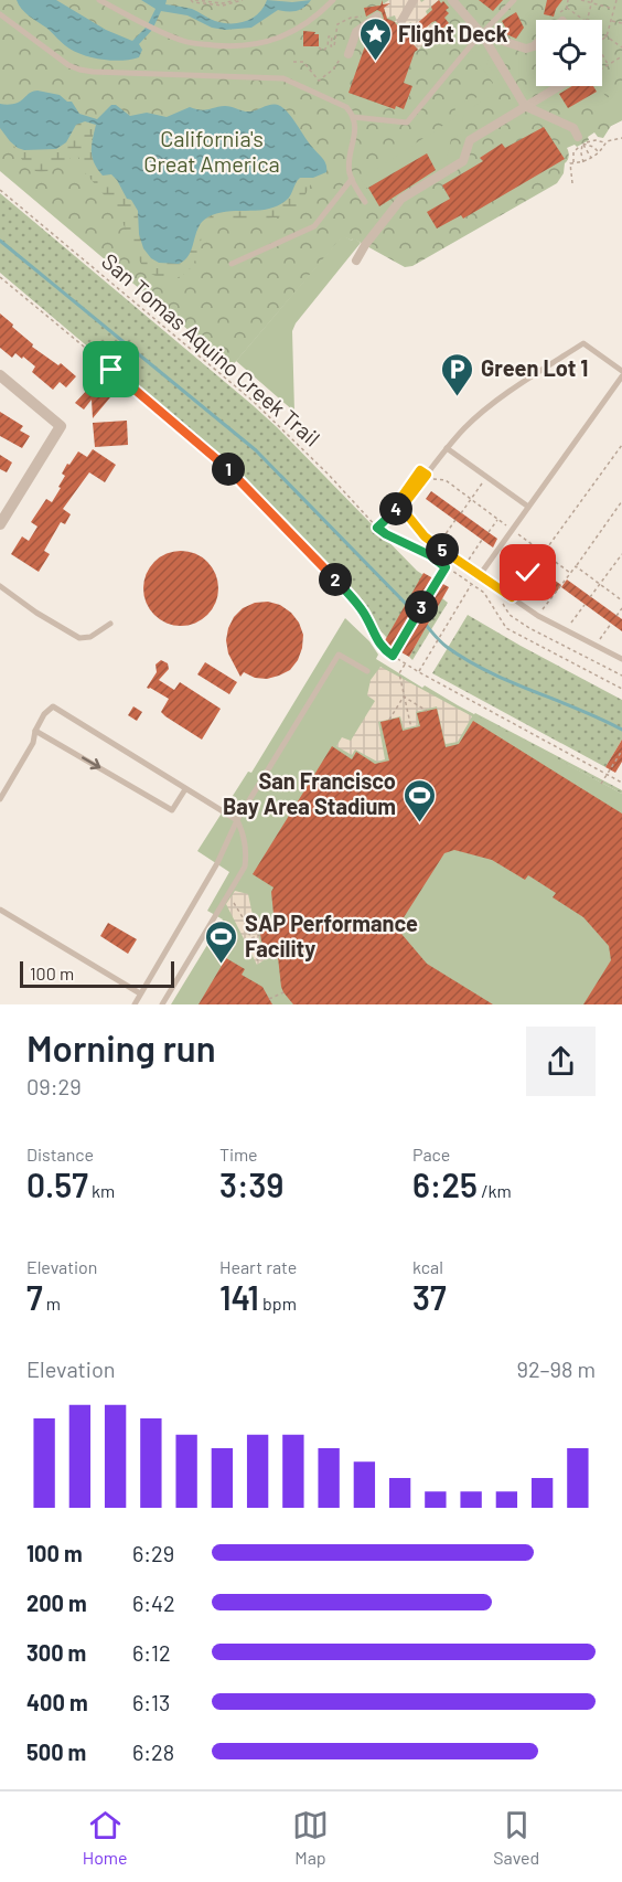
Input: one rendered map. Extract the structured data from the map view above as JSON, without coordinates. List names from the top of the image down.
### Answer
{
  "streets": {
    "path": ["San Tomas Aquino Creek Trail"]
  },
  "parks": ["California's Great America"],
  "places": {
    "place": ["Flight Deck"],
    "parking": ["Green Lot 1"],
    "sports": ["San Francisco Bay Area Stadium", "SAP Performance Facility"]
  },
  "scale_bar": "100 m",
  "page": {
    "pins": [
      "1",
      "4",
      "5",
      "2",
      "3"
    ],
    "scale": "100 m",
    "heading": ["Morning run", "09:29"],
    "stats": [
      ["Distance", "0.57 km"],
      ["Time", "3:39"],
      ["Pace", "6:25 /km"],
      ["Elevation", "7 m"],
      ["Heart rate", "141 bpm"],
      ["kcal", "37"]
    ],
    "chart": ["Elevation", "92–98 m"],
    "list": [
      {
        "name": "100 m",
        "note": "6:29"
      },
      {
        "name": "200 m",
        "note": "6:42"
      },
      {
        "name": "300 m",
        "note": "6:12"
      },
      {
        "name": "400 m",
        "note": "6:13"
      },
      {
        "name": "500 m",
        "note": "6:28"
      }
    ],
    "tabs": ["Home", "Map", "Saved"]
  }
}
